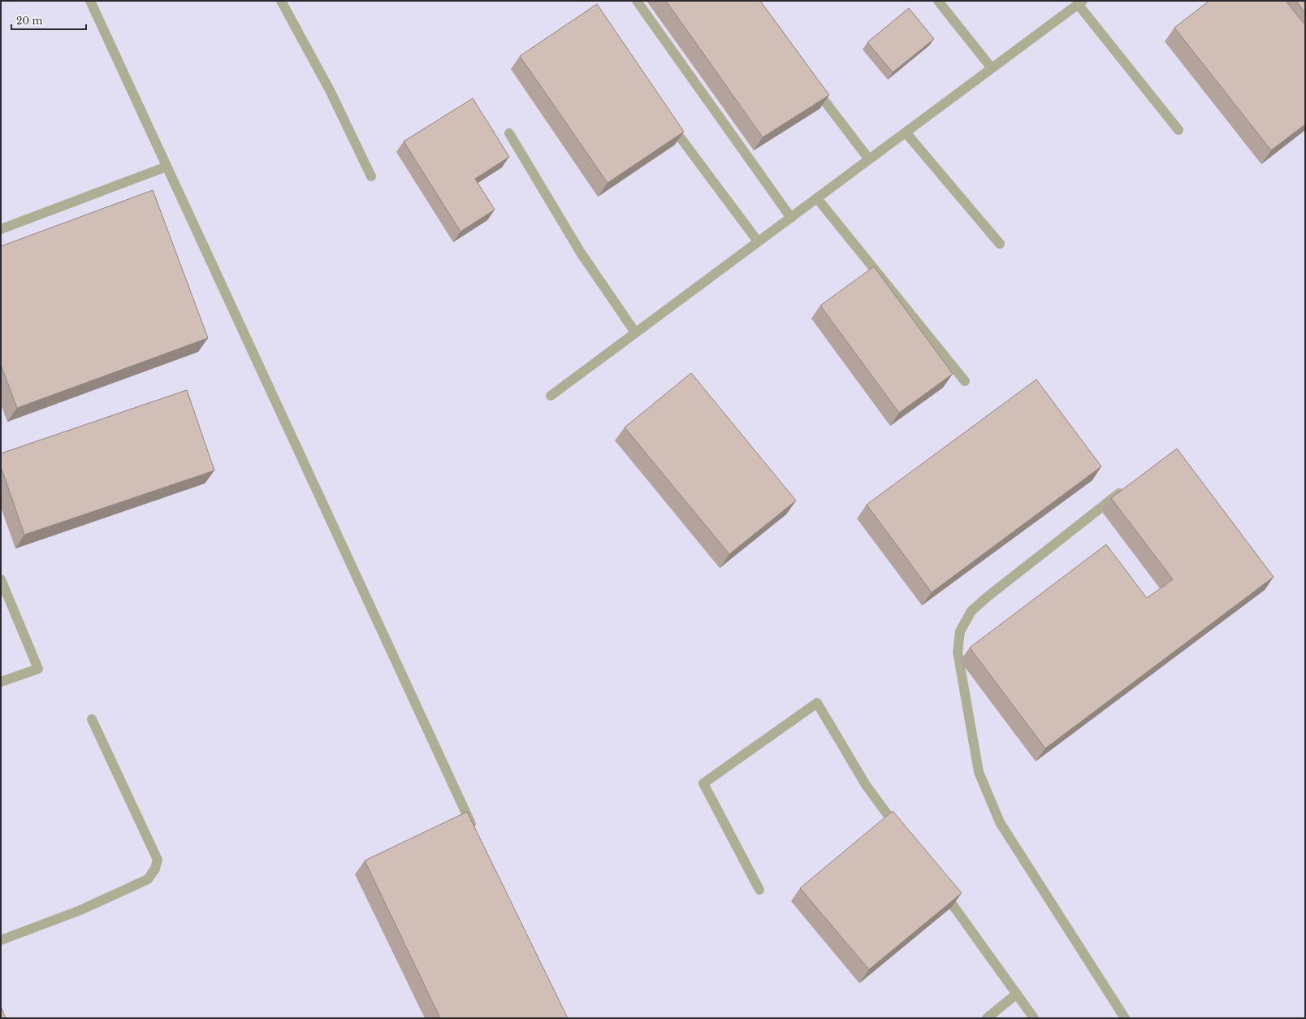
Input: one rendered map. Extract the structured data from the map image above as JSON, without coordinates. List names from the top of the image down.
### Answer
{
  "scale_bar": "20 m"
}
